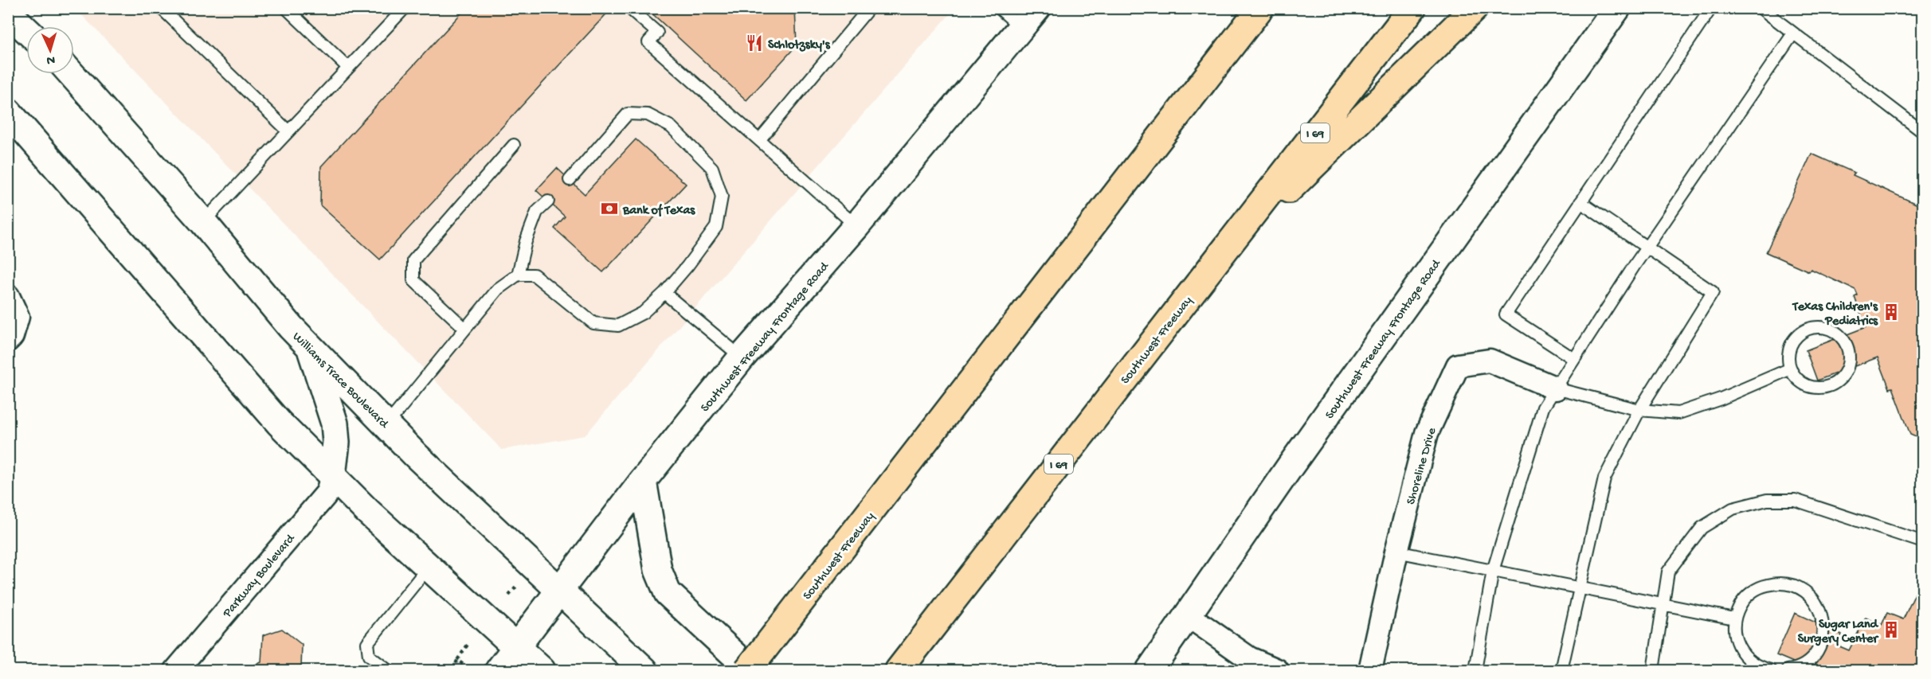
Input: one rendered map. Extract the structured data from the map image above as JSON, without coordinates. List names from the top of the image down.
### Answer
{
  "streets": {
    "highway": ["I 69", "Southwest Freeway"],
    "main road": ["Southwest Freeway Frontage Road", "Williams Trace Boulevard"],
    "street": ["Shoreline Drive", "Parkway Boulevard"]
  },
  "crossings": [
    ["Southwest Freeway Frontage Road", "Williams Trace Boulevard"]
  ],
  "places": {
    "restaurant": ["Schlotzsky's"],
    "bank": ["Bank of Texas"],
    "building": ["Texas Children's Pediatrics", "Sugar Land Surgery Center"]
  },
  "north": "bottom"
}
